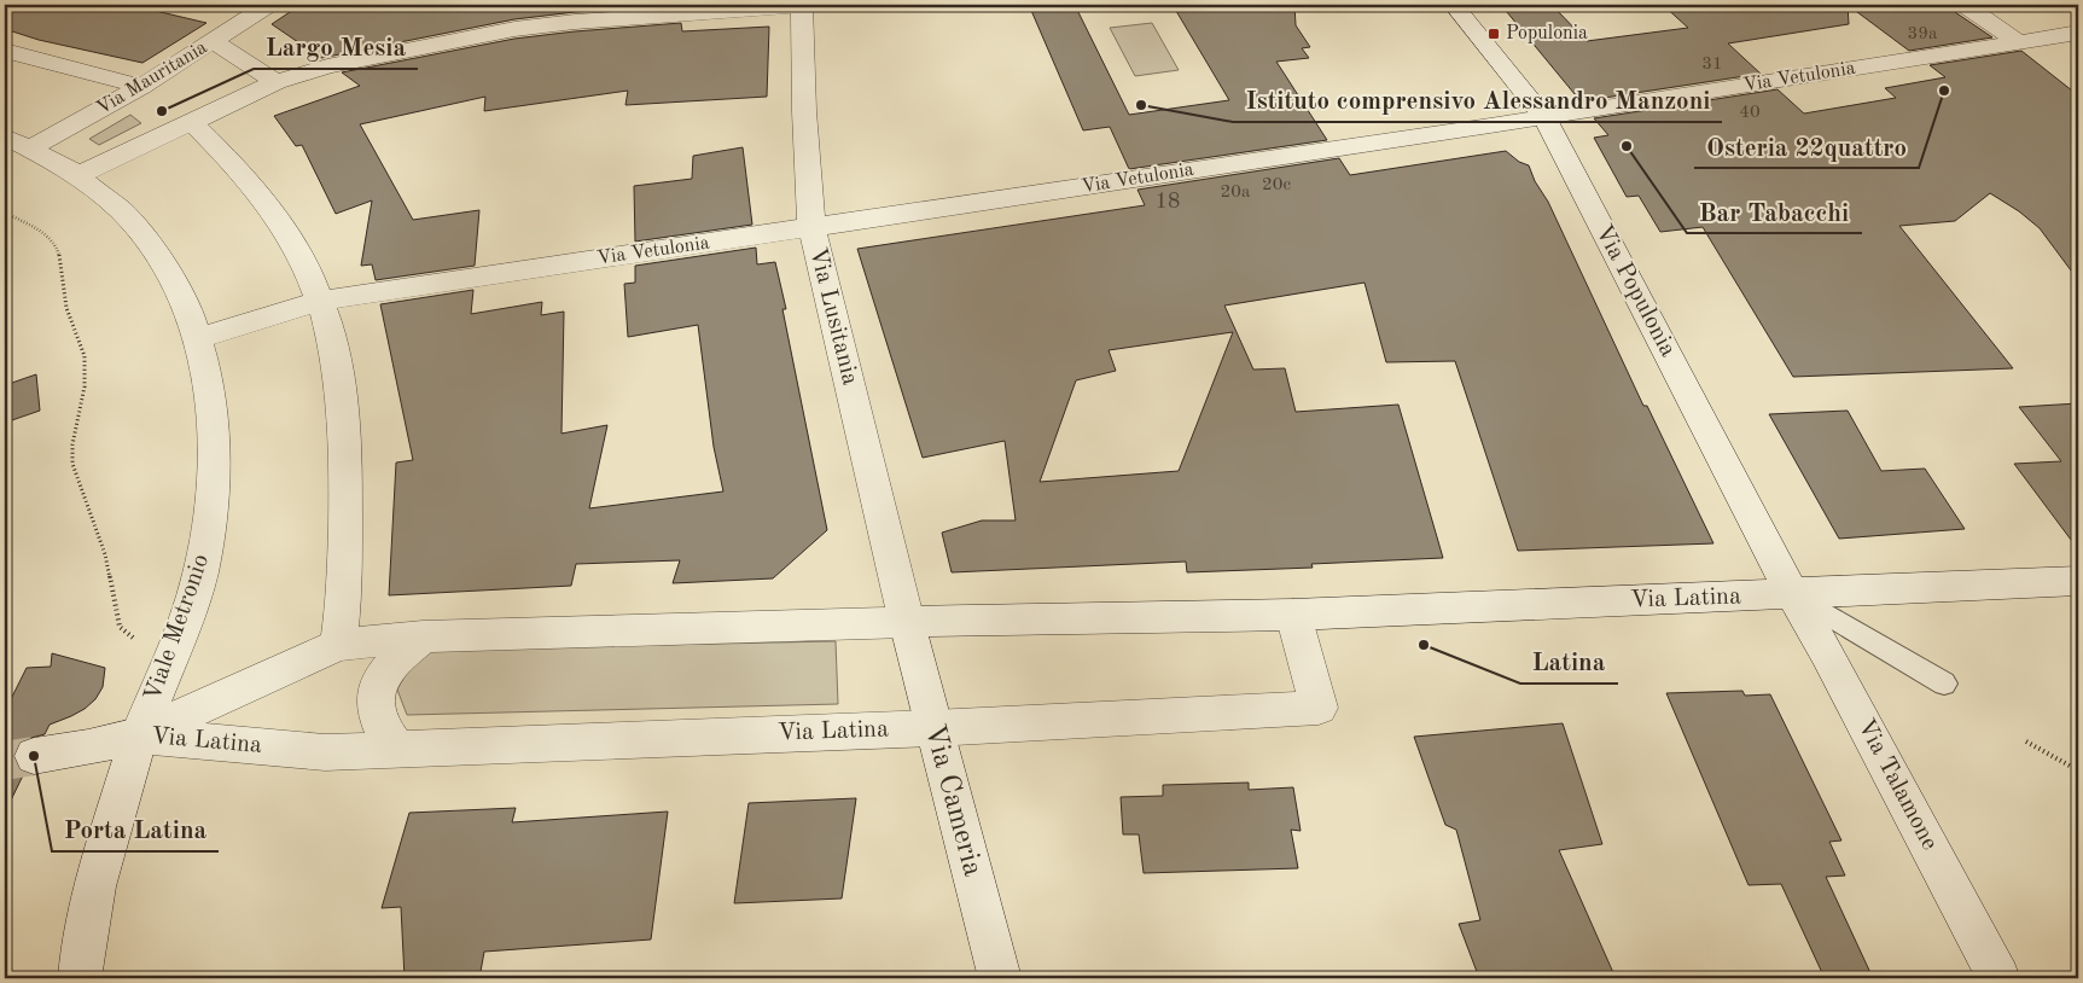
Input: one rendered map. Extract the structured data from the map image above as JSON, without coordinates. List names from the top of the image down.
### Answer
{
  "streets": {
    "street": [
      "Via Vetulonia",
      "Via Mauritania",
      "Via Populonia",
      "Via Lusitania",
      "Via Latina",
      "Viale Metronio",
      "Via Talamone",
      "Via Cameria"
    ]
  },
  "crossings": [
    ["Via Vetulonia", "Via Populonia"],
    ["Via Vetulonia", "Via Lusitania"],
    ["Via Vetulonia", "Viale Metronio"],
    ["Via Mauritania", "Viale Metronio"],
    ["Via Populonia", "Via Latina"],
    ["Via Populonia", "Via Talamone"],
    ["Via Lusitania", "Via Latina"],
    ["Via Lusitania", "Via Cameria"],
    ["Via Latina", "Viale Metronio"],
    ["Via Latina", "Via Talamone"],
    ["Via Latina", "Via Cameria"]
  ],
  "places": {
    "transit": ["Populonia"],
    "other": [
      "Osteria 22quattro",
      "Istituto comprensivo Alessandro Manzoni",
      "Largo Mesia",
      "Bar Tabacchi",
      "Latina",
      "Porta Latina"
    ]
  },
  "house_numbers": [
    "39a",
    "31",
    "40",
    "20c",
    "20a",
    "18"
  ]
}
